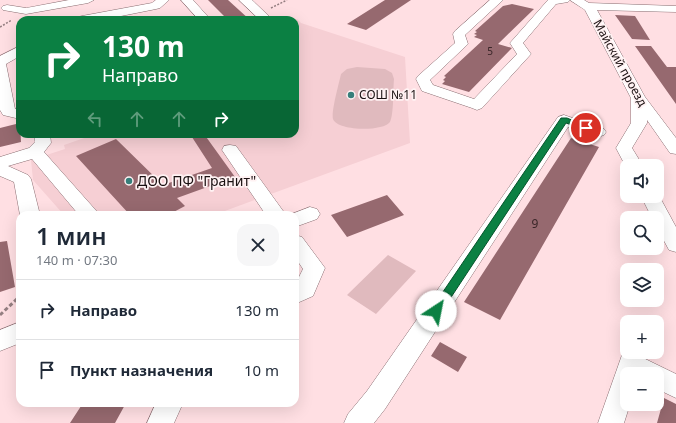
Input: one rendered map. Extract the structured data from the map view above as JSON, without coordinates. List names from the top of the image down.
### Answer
{
  "streets": {
    "street": ["Майский проезд"]
  },
  "places": ["СОШ №11", "ДОО ПФ \"Гранит\""],
  "house_numbers": ["5", "9"],
  "page": {
    "turn": ["130 m", "Направо"],
    "map_buttons": ["+", "−"],
    "heading": ["1 мин", "140 m · 07:30"],
    "list": [
      {
        "name": "Направо",
        "value": "130 m"
      },
      {
        "name": "Пункт назначения",
        "value": "10 m"
      }
    ]
  }
}
